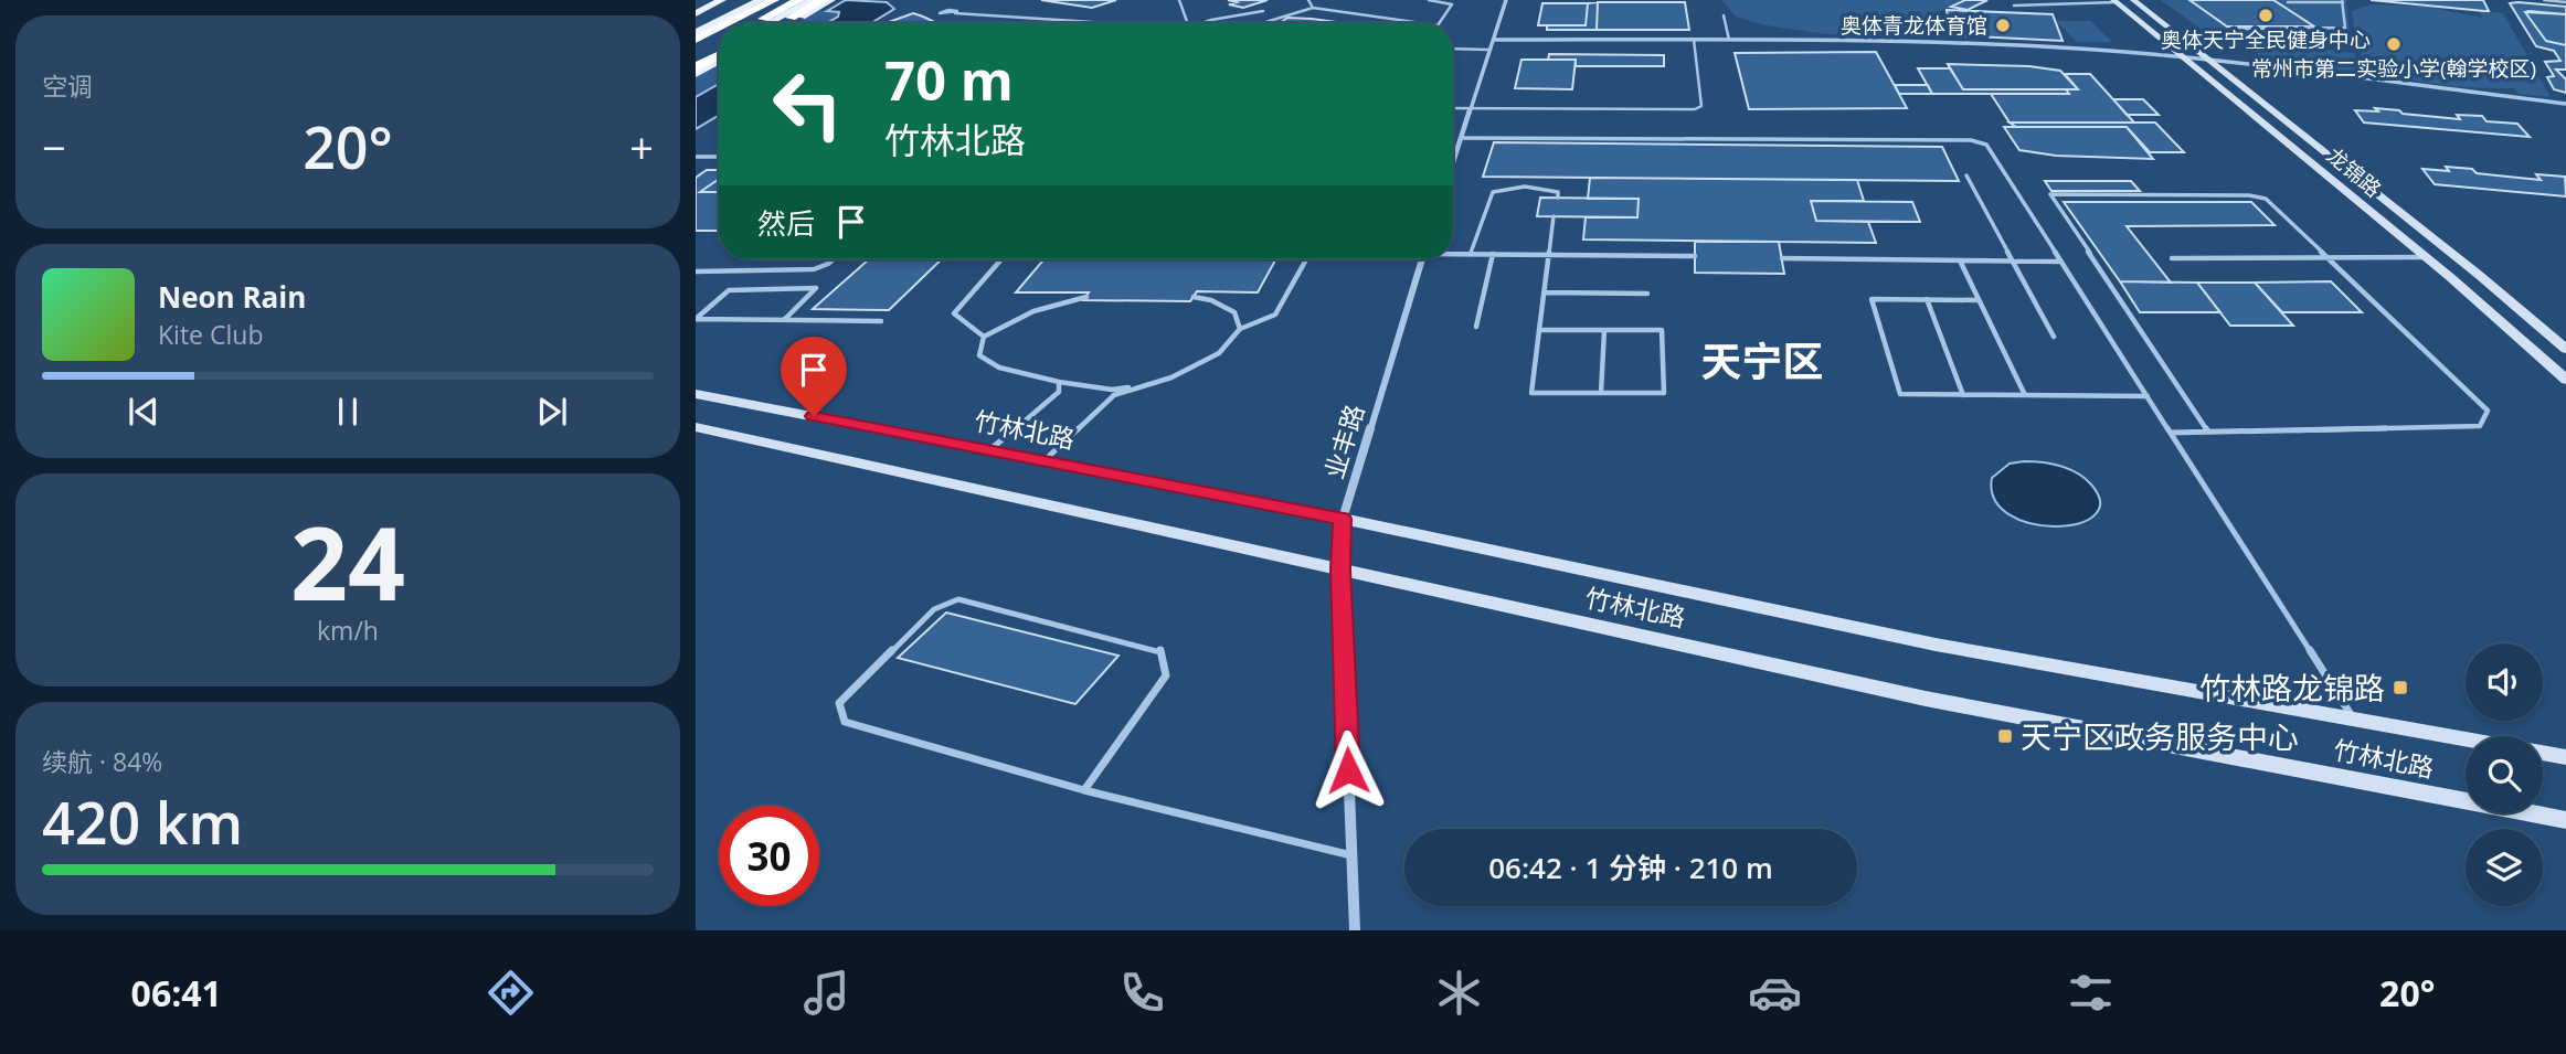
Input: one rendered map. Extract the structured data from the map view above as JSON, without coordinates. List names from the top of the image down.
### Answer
{
  "streets": {
    "main road": ["龙锦路", "竹林北路"],
    "street": ["业丰路"]
  },
  "crossings": [
    ["竹林北路", "业丰路"]
  ],
  "districts": ["天宁区"],
  "places": {
    "other": ["奥体天宁全民健身中心", "奥体青龙体育馆", "常州市第二实验小学(翰学校区)"],
    "transit": ["竹林路龙锦路", "天宁区政务服务中心"]
  },
  "page": {
    "tile": [
      "空调",
      ["24", "km/h"],
      ["续航 · 84%", "420 km"]
    ],
    "turn": ["70 m", "竹林北路"],
    "heat": ["−", "20°", "+"],
    "then": "然后",
    "song": ["Neon Rain", "Kite Club"],
    "limit": "30",
    "trip": "06:42 · 1 分钟 · 210 m",
    "tabs": ["06:41", "20°"]
  }
}
